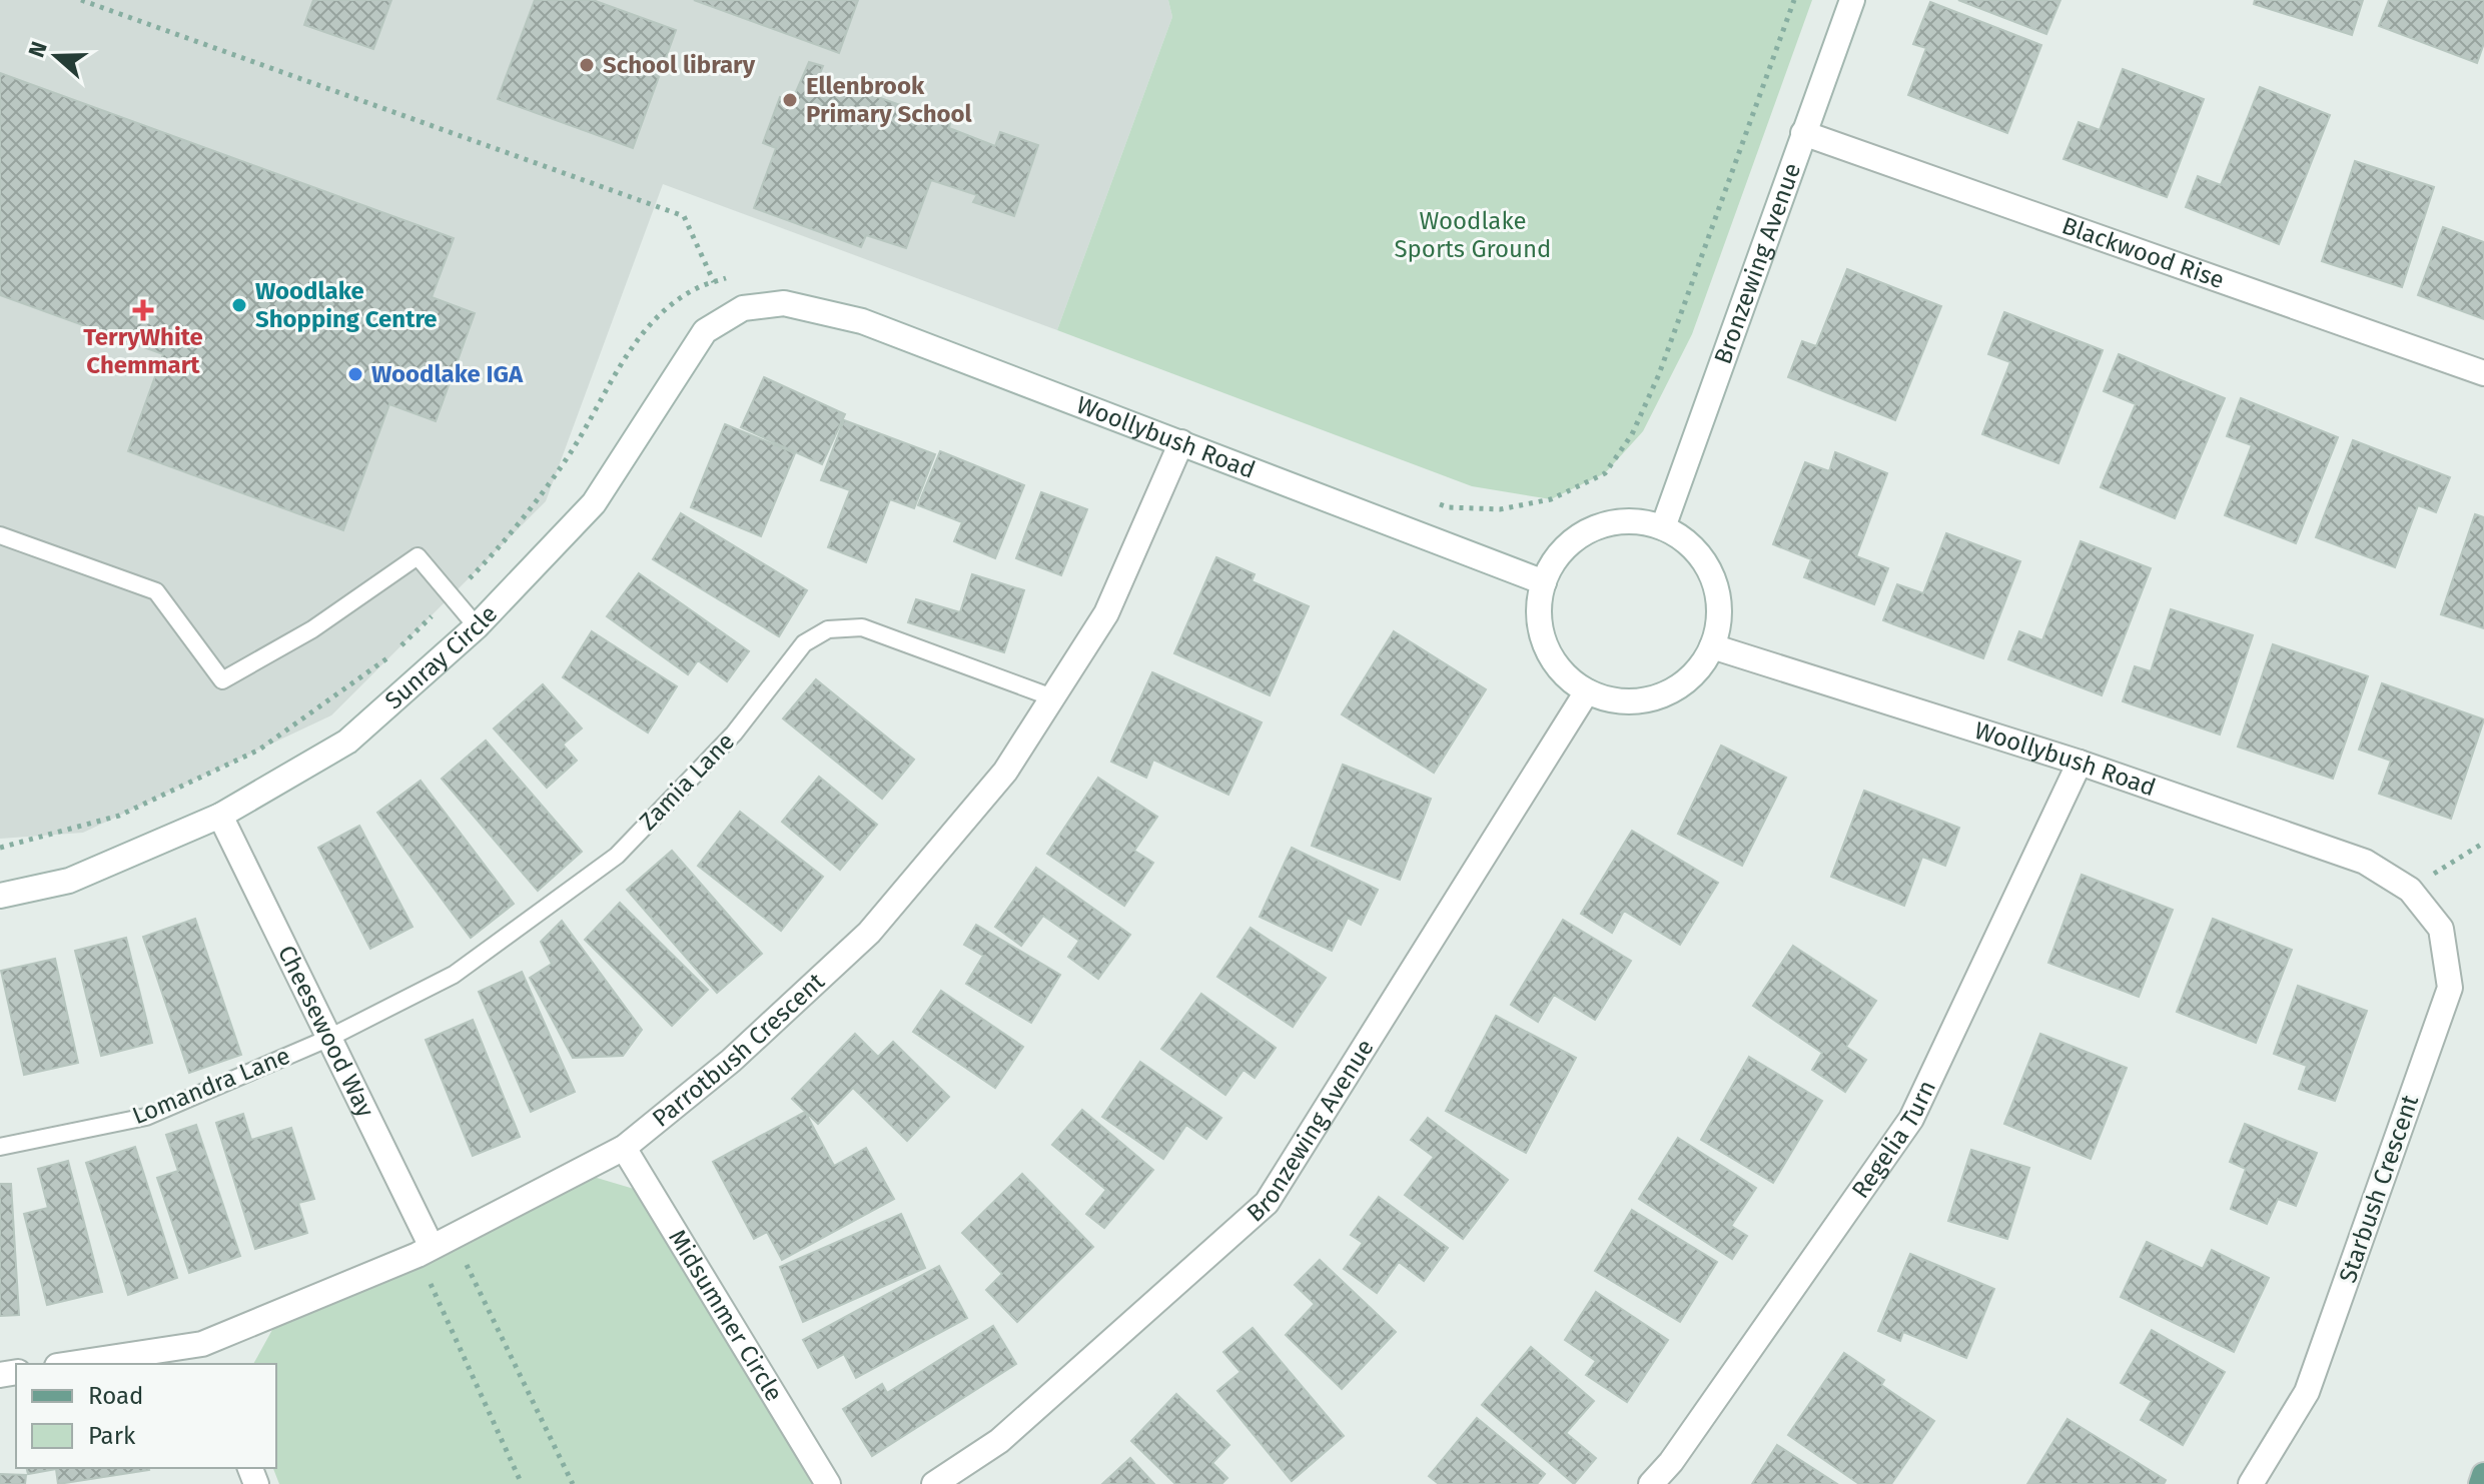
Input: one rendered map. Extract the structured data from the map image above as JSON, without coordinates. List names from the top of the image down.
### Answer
{
  "streets": {
    "street": [
      "Blackwood Rise",
      "Bronzewing Avenue",
      "Woollybush Road",
      "Sunray Circle",
      "Cheesewood Way",
      "Parrotbush Crescent",
      "Regelia Turn",
      "Starbush Crescent",
      "Midsummer Circle"
    ],
    "lane": ["Zamia Lane", "Lomandra Lane"]
  },
  "crossings": [
    ["Blackwood Rise", "Bronzewing Avenue"],
    ["Bronzewing Avenue", "Woollybush Road"],
    ["Woollybush Road", "Sunray Circle"],
    ["Woollybush Road", "Parrotbush Crescent"],
    ["Woollybush Road", "Regelia Turn"],
    ["Woollybush Road", "Starbush Crescent"],
    ["Sunray Circle", "Cheesewood Way"],
    ["Zamia Lane", "Cheesewood Way"],
    ["Zamia Lane", "Parrotbush Crescent"],
    ["Zamia Lane", "Lomandra Lane"],
    ["Cheesewood Way", "Parrotbush Crescent"],
    ["Cheesewood Way", "Lomandra Lane"],
    ["Parrotbush Crescent", "Midsummer Circle"]
  ],
  "parks": ["Woodlake Sports Ground"],
  "places": {
    "other": [
      "School library",
      "Ellenbrook Primary School",
      "Woodlake Shopping Centre",
      "Woodlake IGA"
    ],
    "health": ["TerryWhite Chemmart"]
  },
  "legend": ["Road", "Park"],
  "north": "left"
}
